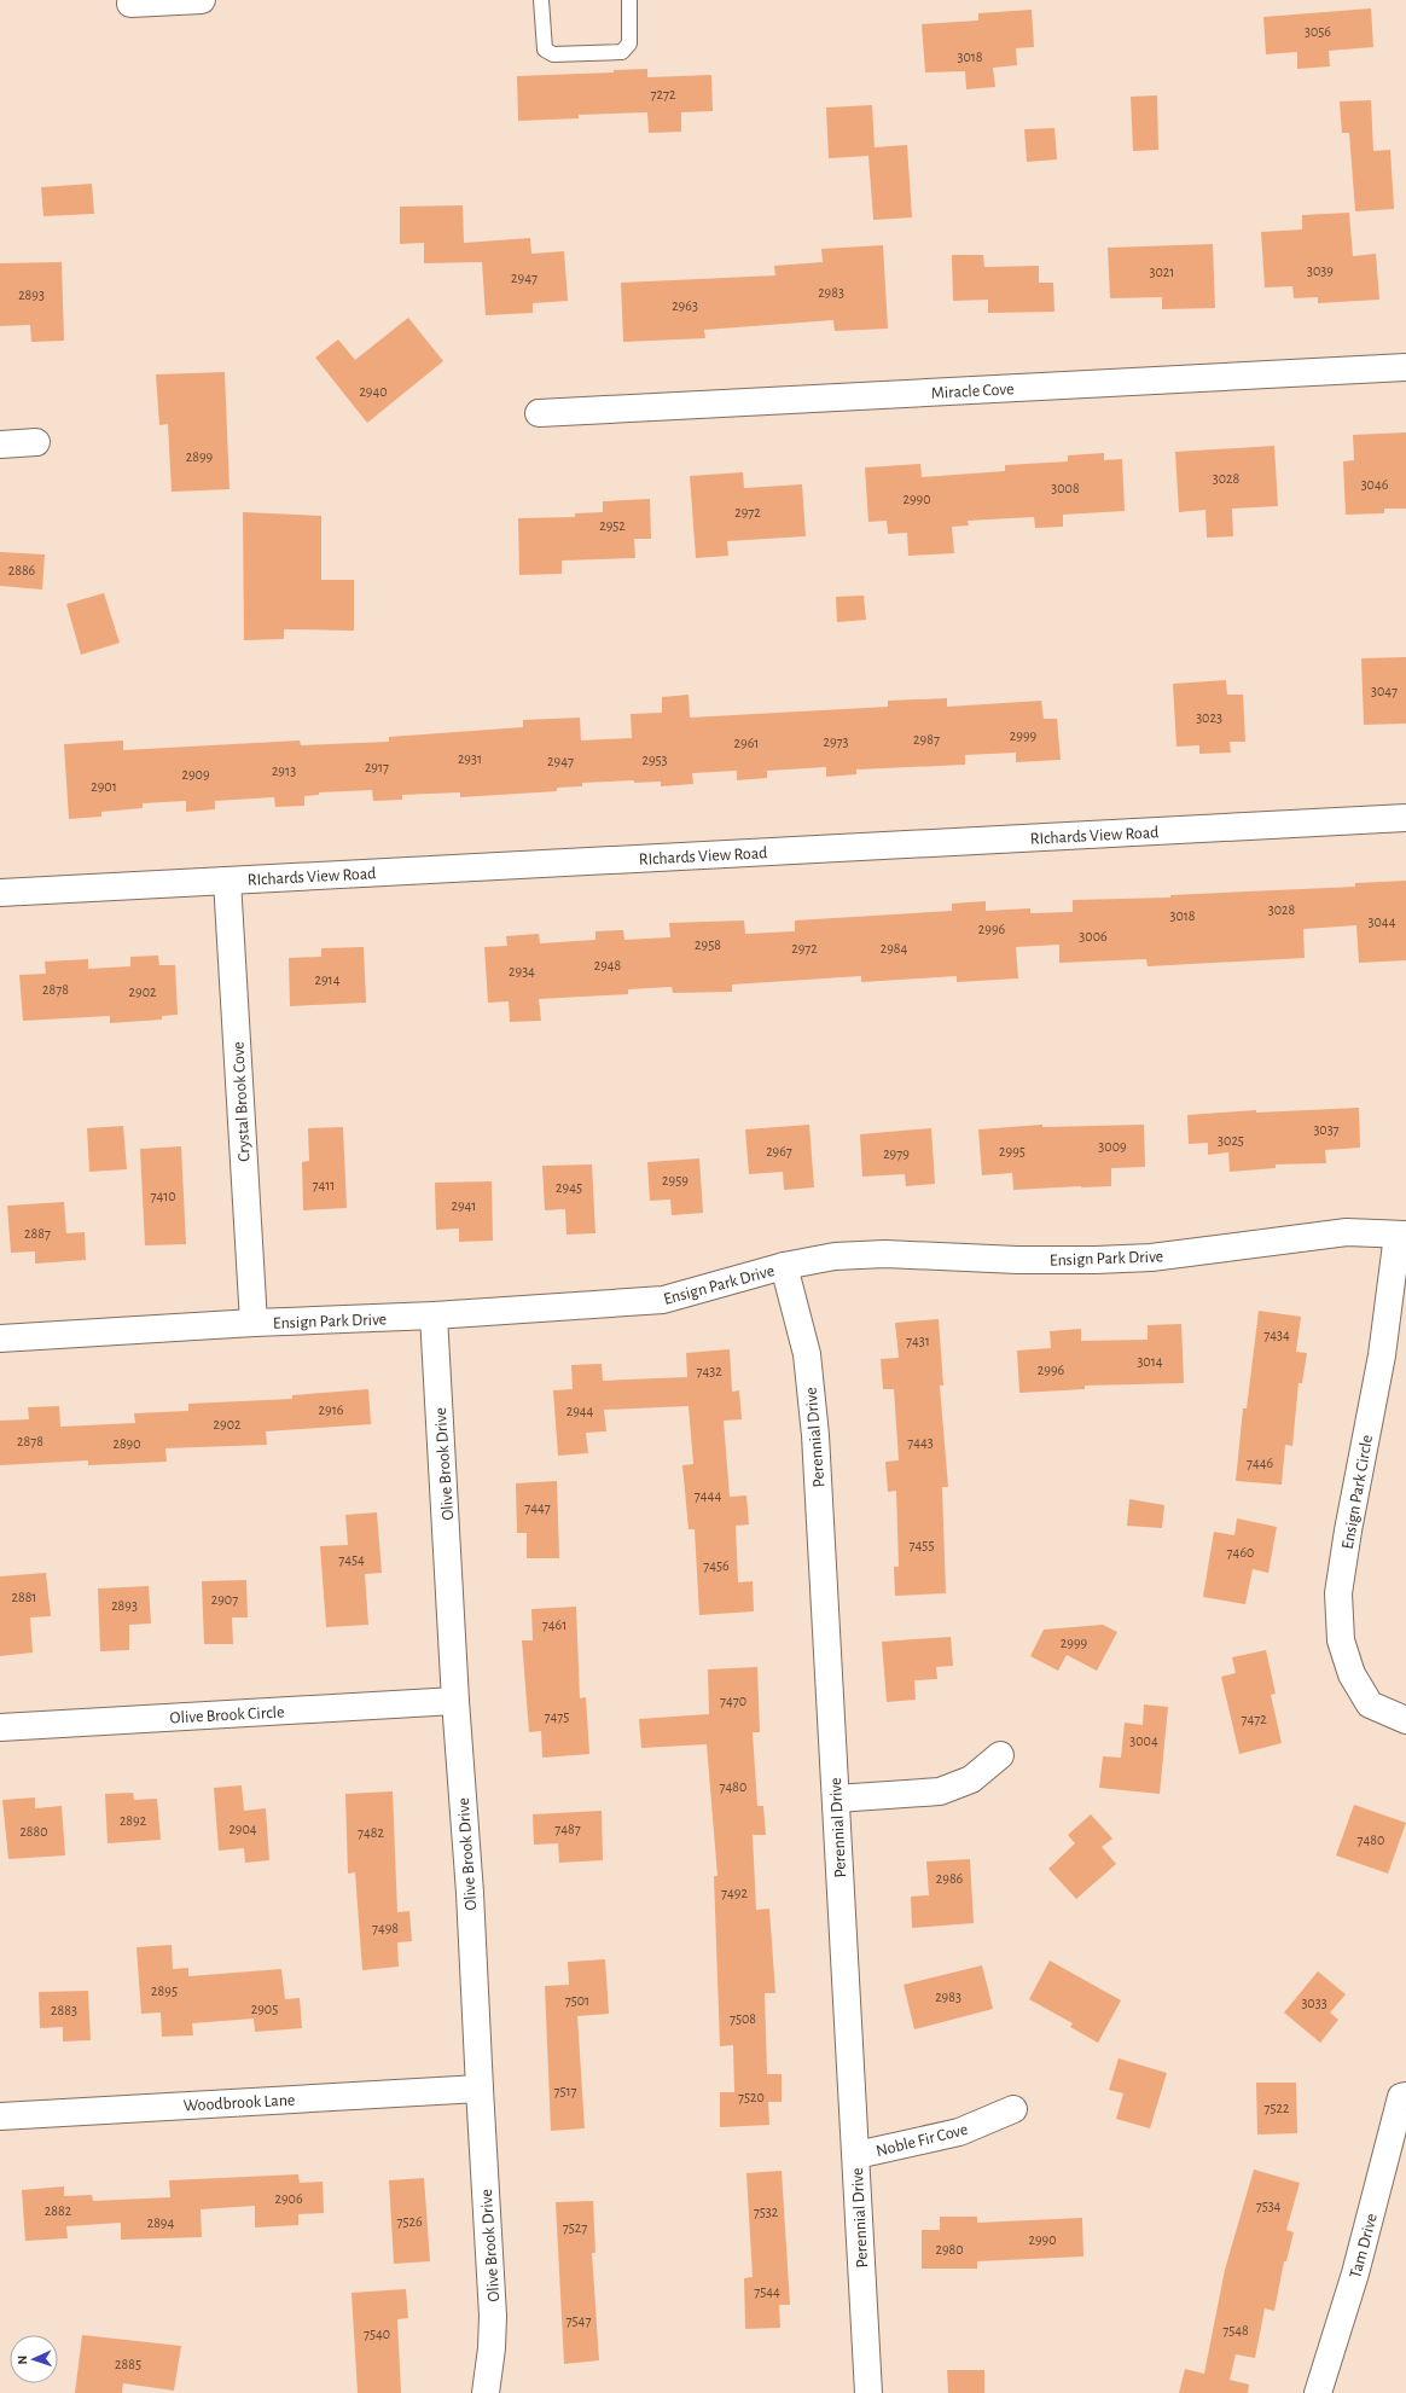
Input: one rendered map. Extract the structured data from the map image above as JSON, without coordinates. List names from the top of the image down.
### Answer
{
  "streets": {
    "street": [
      "Miracle Cove",
      "RIchards View Road",
      "Crystal Brook Cove",
      "Ensign Park Drive",
      "Perennial Drive",
      "Olive Brook Drive",
      "Ensign Park Circle",
      "Olive Brook Circle",
      "Woodbrook Lane",
      "Noble Fir Cove",
      "Tam Drive"
    ]
  },
  "crossings": [
    ["RIchards View Road", "Crystal Brook Cove"],
    ["Crystal Brook Cove", "Ensign Park Drive"],
    ["Ensign Park Drive", "Perennial Drive"],
    ["Ensign Park Drive", "Olive Brook Drive"],
    ["Ensign Park Drive", "Ensign Park Circle"],
    ["Perennial Drive", "Noble Fir Cove"],
    ["Olive Brook Drive", "Olive Brook Circle"],
    ["Olive Brook Drive", "Woodbrook Lane"]
  ],
  "house_numbers": [
    "3056",
    "3018",
    "7272",
    "3039",
    "3021",
    "2947",
    "2983",
    "2893",
    "2963",
    "2940",
    "2899",
    "3028",
    "3046",
    "3008",
    "2990",
    "2972",
    "2952",
    "2886",
    "3047",
    "3023",
    "2999",
    "2987",
    "2973",
    "2961",
    "2931",
    "2953",
    "2947",
    "2917",
    "2913",
    "2909",
    "2901",
    "3028",
    "3018",
    "3044",
    "2996",
    "3006",
    "2958",
    "2972",
    "2984",
    "2948",
    "2934",
    "2914",
    "2878",
    "2902",
    "3037",
    "3025",
    "3009",
    "2967",
    "2995",
    "2979",
    "2959",
    "7411",
    "2945",
    "7410",
    "2941",
    "2887",
    "7434",
    "7431",
    "3014",
    "2996",
    "7432",
    "2916",
    "2944",
    "2902",
    "2878",
    "7443",
    "2890",
    "7446",
    "7444",
    "7447",
    "7455",
    "7460",
    "7454",
    "7456",
    "2881",
    "2907",
    "2893",
    "7461",
    "2999",
    "7470",
    "7475",
    "7472",
    "3004",
    "7480",
    "2892",
    "2904",
    "7487",
    "2880",
    "7482",
    "7480",
    "2986",
    "7492",
    "7498",
    "2895",
    "2983",
    "7501",
    "3033",
    "2905",
    "2883",
    "7508",
    "7517",
    "7520",
    "7522",
    "2906",
    "7534",
    "2882",
    "7532",
    "7526",
    "2894",
    "7527",
    "2990",
    "2980",
    "7544",
    "7547",
    "7548",
    "7540",
    "2885"
  ],
  "north": "left"
}
